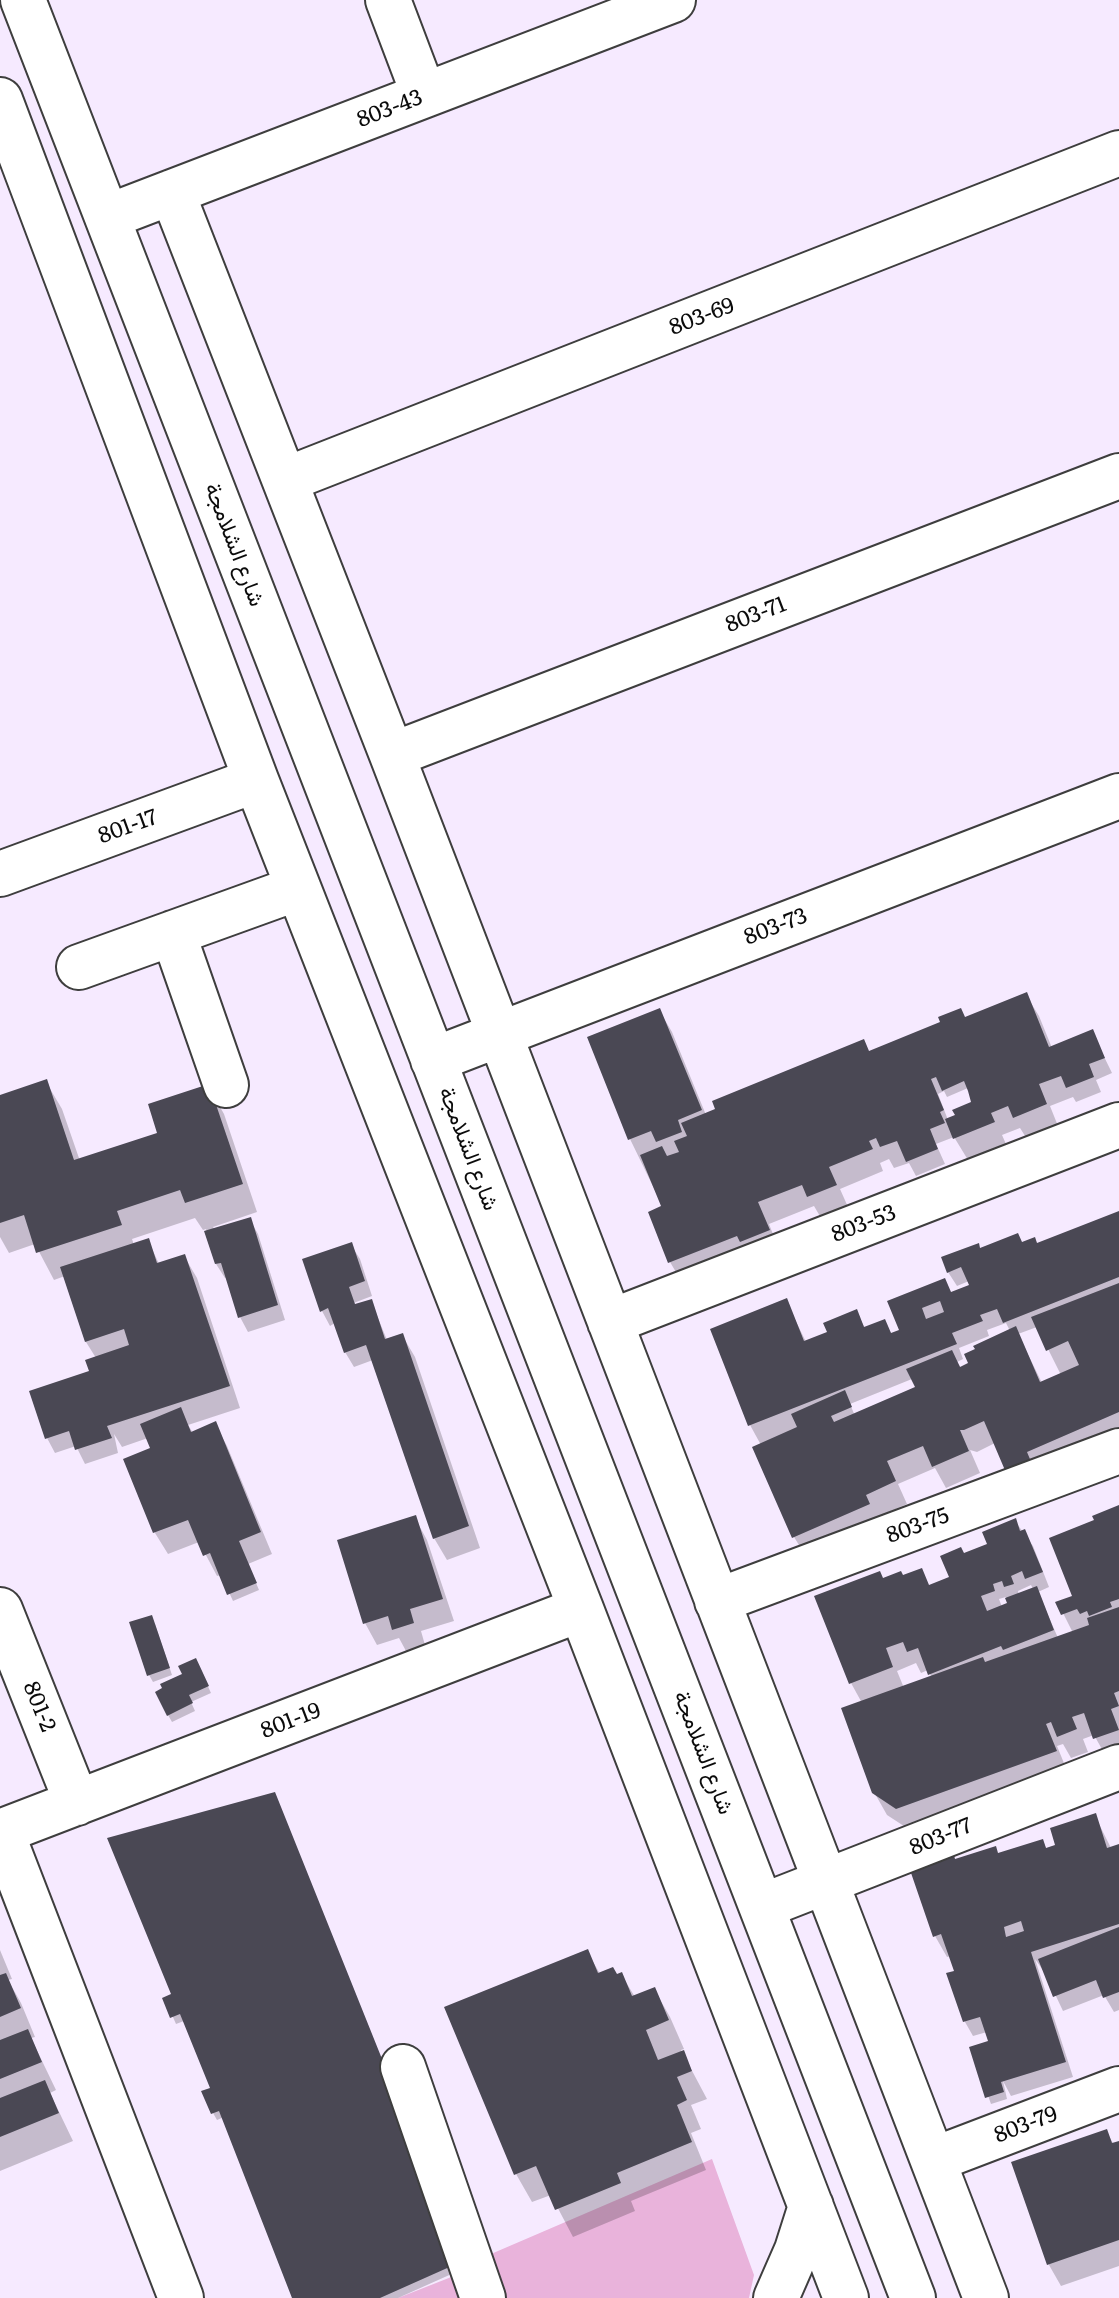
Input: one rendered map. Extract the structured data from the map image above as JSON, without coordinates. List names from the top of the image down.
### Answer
{
  "streets": {
    "street": [
      "803-43",
      "803-69",
      "شارع الشلامجة",
      "803-71",
      "801-17",
      "803-73",
      "803-53",
      "803-75",
      "801-2",
      "801-19",
      "803-77",
      "803-79"
    ]
  },
  "crossings": [
    ["803-43", "شارع الشلامجة"],
    ["شارع الشلامجة", "803-73"],
    ["شارع الشلامجة", "803-77"],
    ["801-2", "801-19"]
  ]
}
